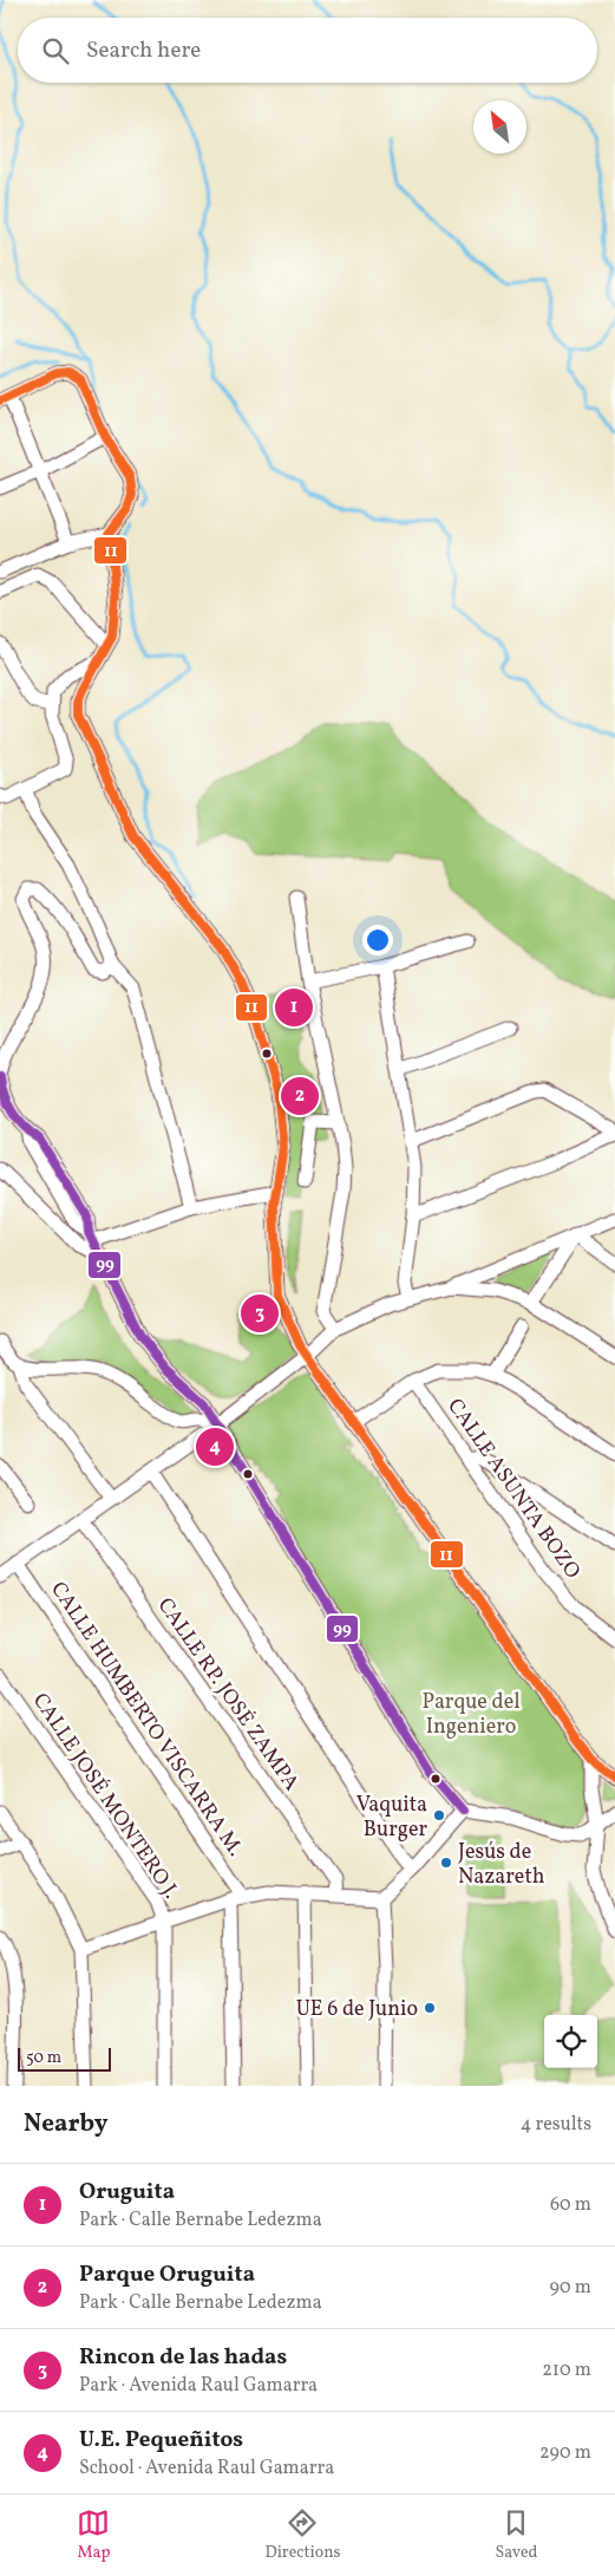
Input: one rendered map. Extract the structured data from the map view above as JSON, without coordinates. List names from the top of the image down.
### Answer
{
  "streets": {
    "street": [
      "CALLE ASUNTA BOZO",
      "CALLE RP. JOSÉ ZAMPA",
      "CALLE HUMBERTO VISCARRA M.",
      "CALLE JOSÉ MONTERO J."
    ]
  },
  "parks": ["Parque del Ingeniero"],
  "places": ["Vaquita Burger", "Jesús de Nazareth", "UE 6 de Junio"],
  "lines": ["transit line 11", "transit line 99"],
  "scale_bar": "50 m",
  "north": "top left",
  "page": {
    "search": "Search here",
    "pins": [
      "1",
      "2",
      "3",
      "4"
    ],
    "scale": "50 m",
    "heading": ["Nearby", "4 results"],
    "list": [
      {
        "mark": "1",
        "name": "Oruguita",
        "note": "Park · Calle Bernabe Ledezma",
        "value": "60 m"
      },
      {
        "mark": "2",
        "name": "Parque Oruguita",
        "note": "Park · Calle Bernabe Ledezma",
        "value": "90 m"
      },
      {
        "mark": "3",
        "name": "Rincon de las hadas",
        "note": "Park · Avenida Raul Gamarra",
        "value": "210 m"
      },
      {
        "mark": "4",
        "name": "U.E. Pequeñitos",
        "note": "School · Avenida Raul Gamarra",
        "value": "290 m"
      }
    ],
    "nav": ["Map", "Directions", "Saved"]
  }
}
